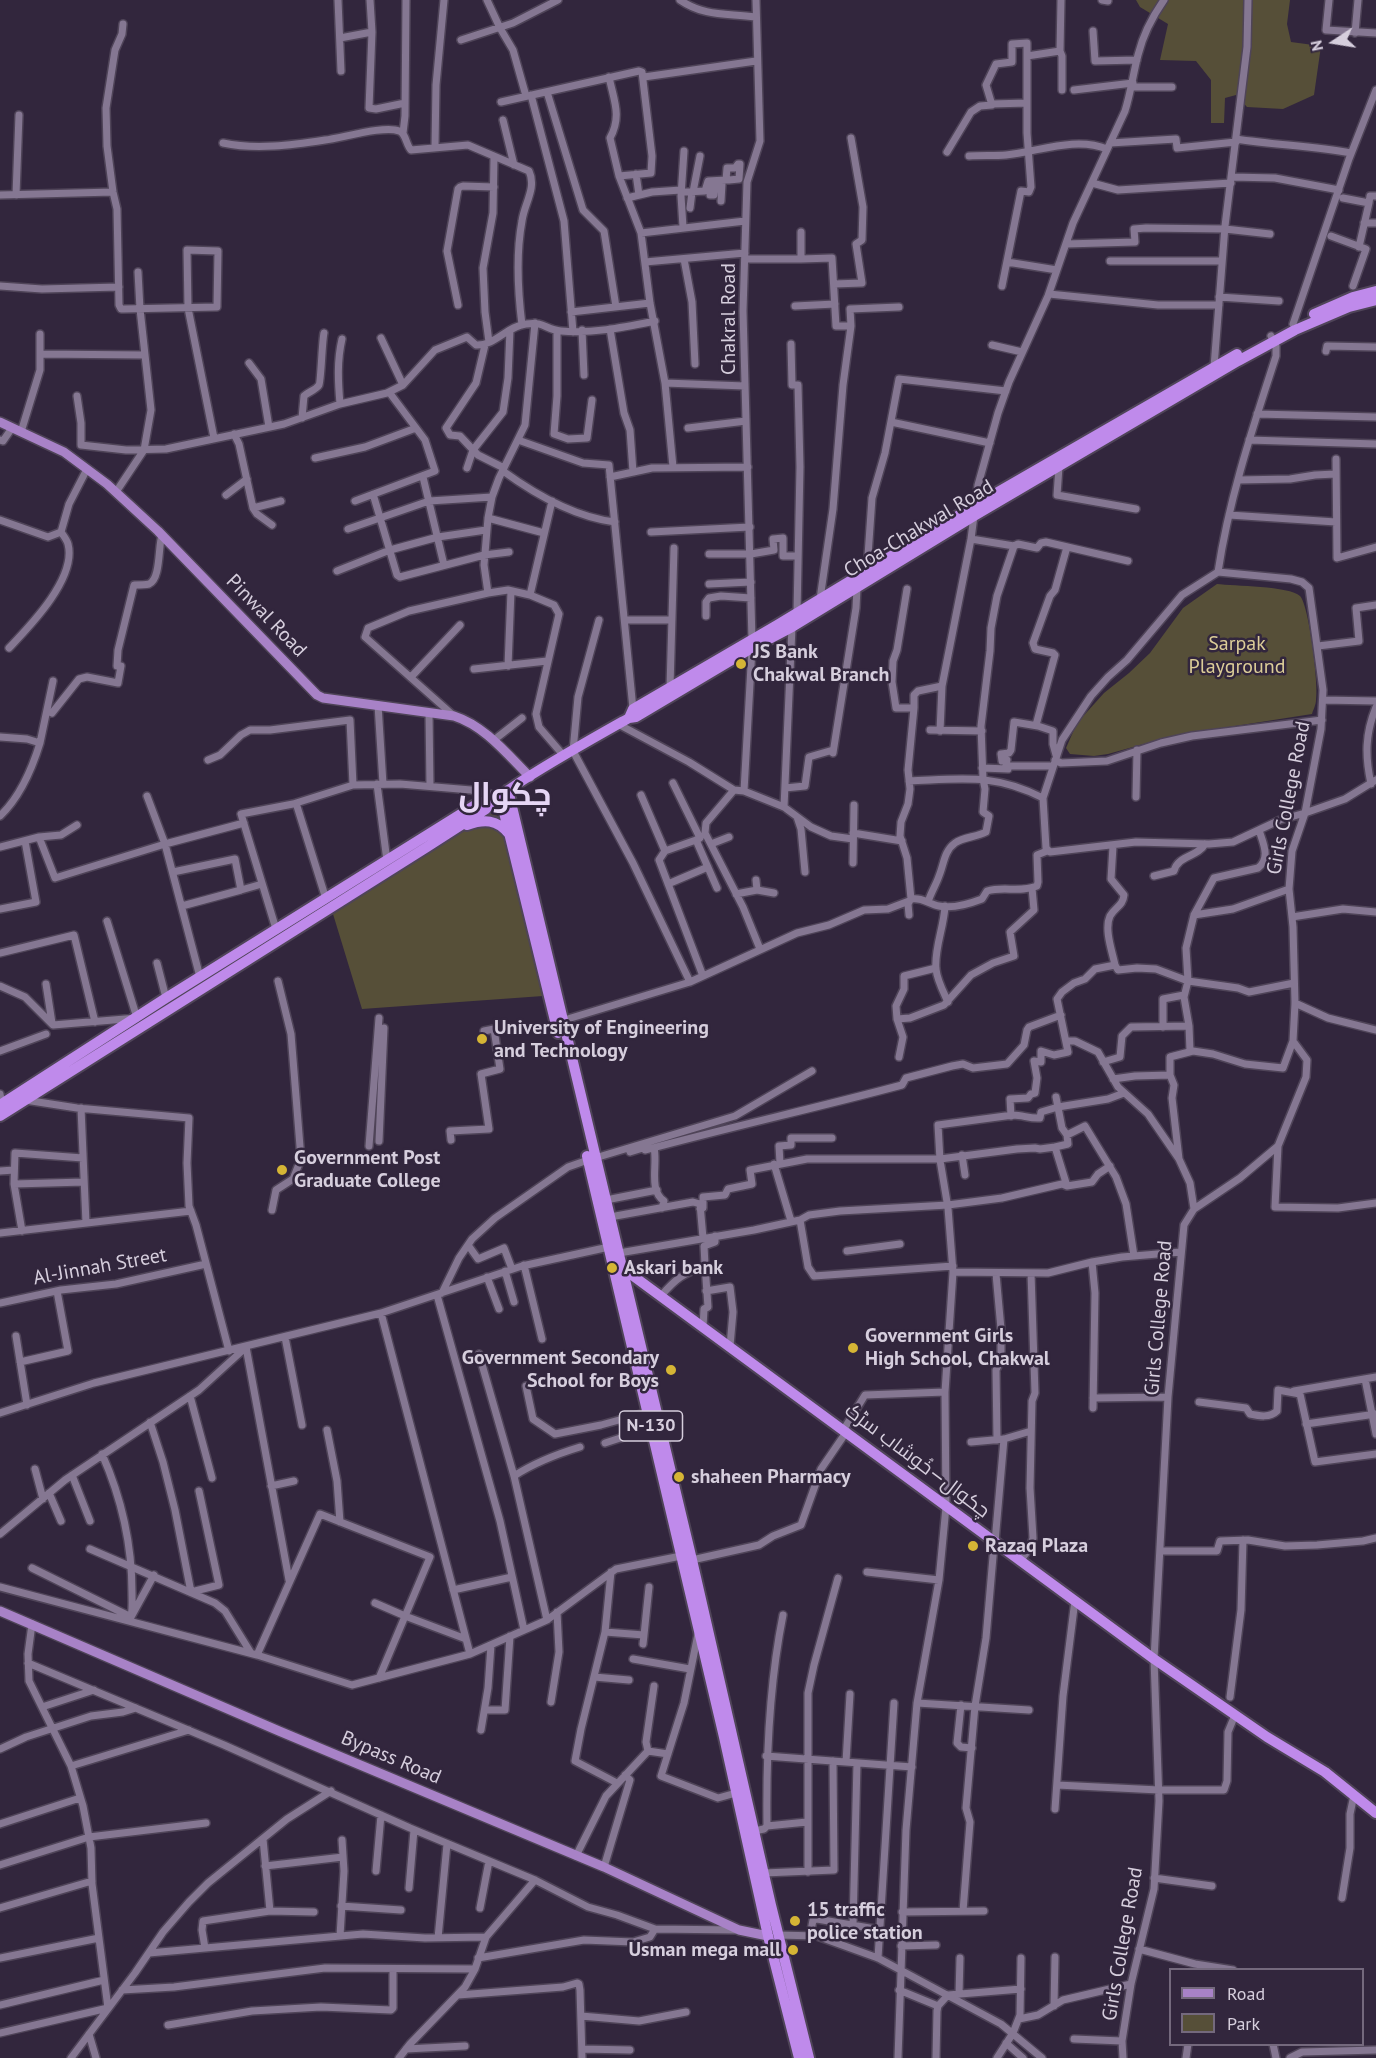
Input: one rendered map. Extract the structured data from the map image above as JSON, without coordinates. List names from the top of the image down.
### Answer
{
  "streets": {
    "highway": ["Choa-Chakwal Road", "N-130", "چکوال—خُوشاب سڑک"],
    "main road": ["Pinwal Road", "Bypass Road"],
    "street": ["Chakral Road", "Girls College Road", "Al-Jinnah Street"]
  },
  "crossings": [
    ["Chakral Road", "Choa-Chakwal Road"],
    ["Choa-Chakwal Road", "Pinwal Road"],
    ["Choa-Chakwal Road", "N-130"],
    ["Girls College Road", "چکوال—خُوشاب سڑک"],
    ["N-130", "چکوال—خُوشاب سڑک"],
    ["N-130", "Bypass Road"]
  ],
  "districts": ["چکوال"],
  "parks": ["Sarpak Playground"],
  "places": [
    "JS Bank Chakwal Branch",
    "University of Engineering and Technology",
    "Government Post Graduate College",
    "Askari bank",
    "Government Girls High School, Chakwal",
    "Government Secondary School for Boys",
    "shaheen Pharmacy",
    "Razaq Plaza",
    "15 traffic police station",
    "Usman mega mall"
  ],
  "legend": ["Road", "Park"],
  "north": "left"
}
